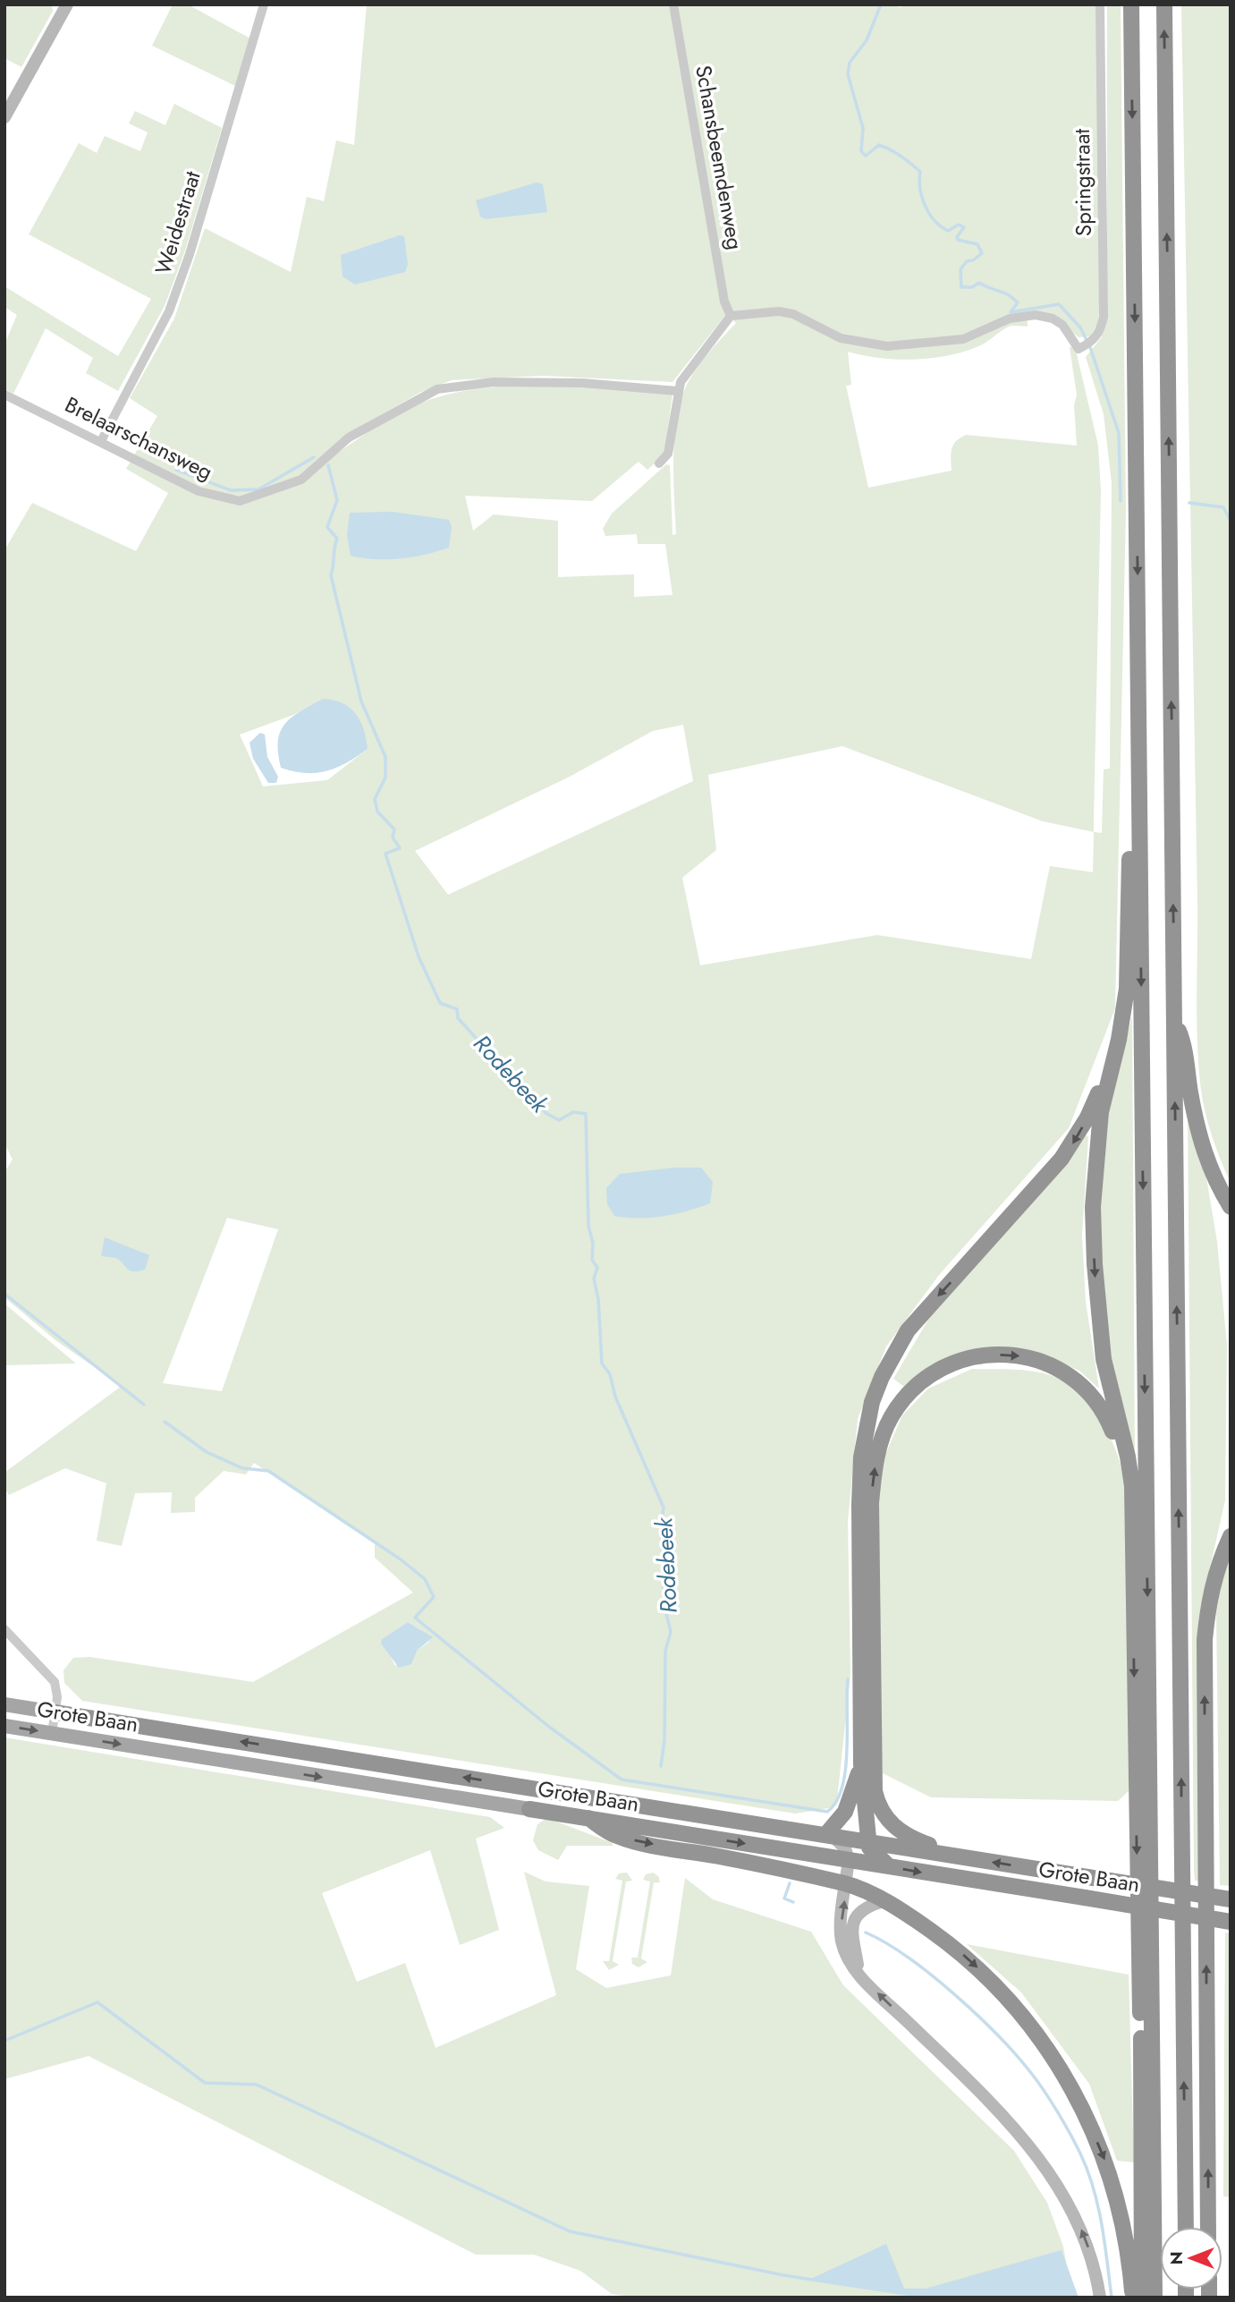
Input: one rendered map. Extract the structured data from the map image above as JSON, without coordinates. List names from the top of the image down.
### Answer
{
  "streets": {
    "highway": ["Grote Baan"],
    "street": [
      "Schansbeemdenweg",
      "Springstraat",
      "Weidestraat",
      "Brelaarschansweg"
    ]
  },
  "crossings": [
    ["Schansbeemdenweg", "Springstraat"],
    ["Weidestraat", "Brelaarschansweg"]
  ],
  "water": ["Rodebeek"],
  "north": "left"
}
